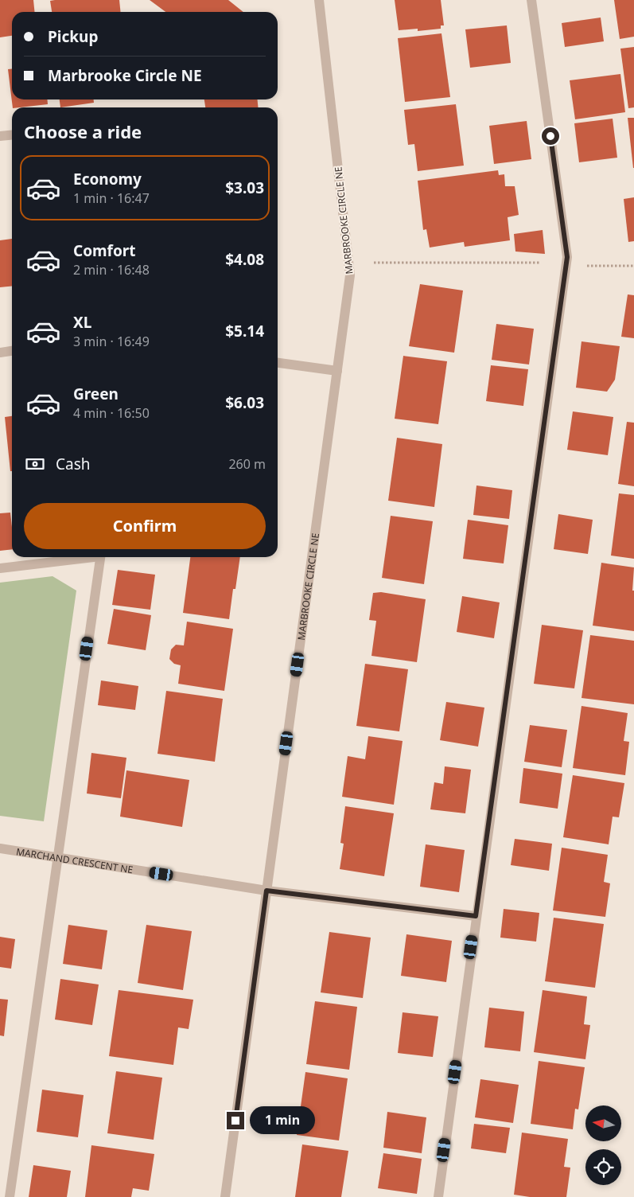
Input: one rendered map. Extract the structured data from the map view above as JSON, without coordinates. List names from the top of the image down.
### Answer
{
  "streets": {
    "street": ["MARBROOKE CIRCLE NE", "MARCHAND CRESCENT NE"]
  },
  "crossings": [
    ["MARBROOKE CIRCLE NE", "MARCHAND CRESCENT NE"]
  ],
  "north": "left",
  "page": {
    "banner": ["Pickup", "Marbrooke Circle NE"],
    "heading": "Choose a ride",
    "list": [
      {
        "name": "Economy",
        "note": "1 min · 16:47",
        "value": "$3.03"
      },
      {
        "name": "Comfort",
        "note": "2 min · 16:48",
        "value": "$4.08"
      },
      {
        "name": "XL",
        "note": "3 min · 16:49",
        "value": "$5.14"
      },
      {
        "name": "Green",
        "note": "4 min · 16:50",
        "value": "$6.03"
      }
    ],
    "pay": ["Cash", "260 m"],
    "buttons": "Confirm",
    "bubble": "1 min"
  }
}
